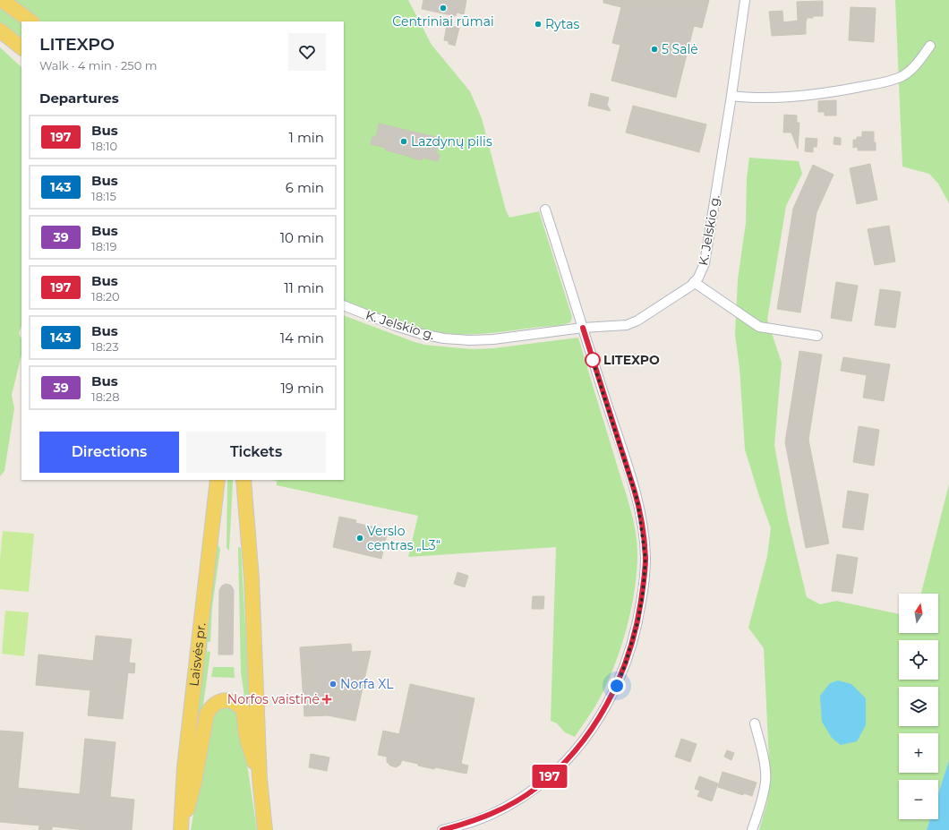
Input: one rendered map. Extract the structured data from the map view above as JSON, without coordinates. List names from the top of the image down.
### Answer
{
  "streets": {
    "main road": ["Laisvės pr."],
    "street": ["K. Jelskio g."]
  },
  "places": {
    "other": [
      "Centriniai rūmai",
      "Rytas",
      "5 Salė",
      "Lazdynų pilis",
      "LITEXPO",
      "Verslo centras „L3“",
      "Norfa XL"
    ],
    "health": ["Norfos vaistinė"]
  },
  "lines": ["bus line 197"],
  "north": "top",
  "page": {
    "on_map": "197",
    "heading": [
      ["LITEXPO", "Walk · 4 min · 250 m"],
      "Departures"
    ],
    "list": [
      {
        "mark": "197",
        "name": "Bus",
        "note": "18:10",
        "value": "1 min"
      },
      {
        "mark": "143",
        "name": "Bus",
        "note": "18:15",
        "value": "6 min"
      },
      {
        "mark": "39",
        "name": "Bus",
        "note": "18:19",
        "value": "10 min"
      },
      {
        "mark": "197",
        "name": "Bus",
        "note": "18:20",
        "value": "11 min"
      },
      {
        "mark": "143",
        "name": "Bus",
        "note": "18:23",
        "value": "14 min"
      },
      {
        "mark": "39",
        "name": "Bus",
        "note": "18:28",
        "value": "19 min"
      }
    ],
    "buttons": ["Directions", "Tickets"],
    "map_buttons": ["+", "−"]
  }
}
